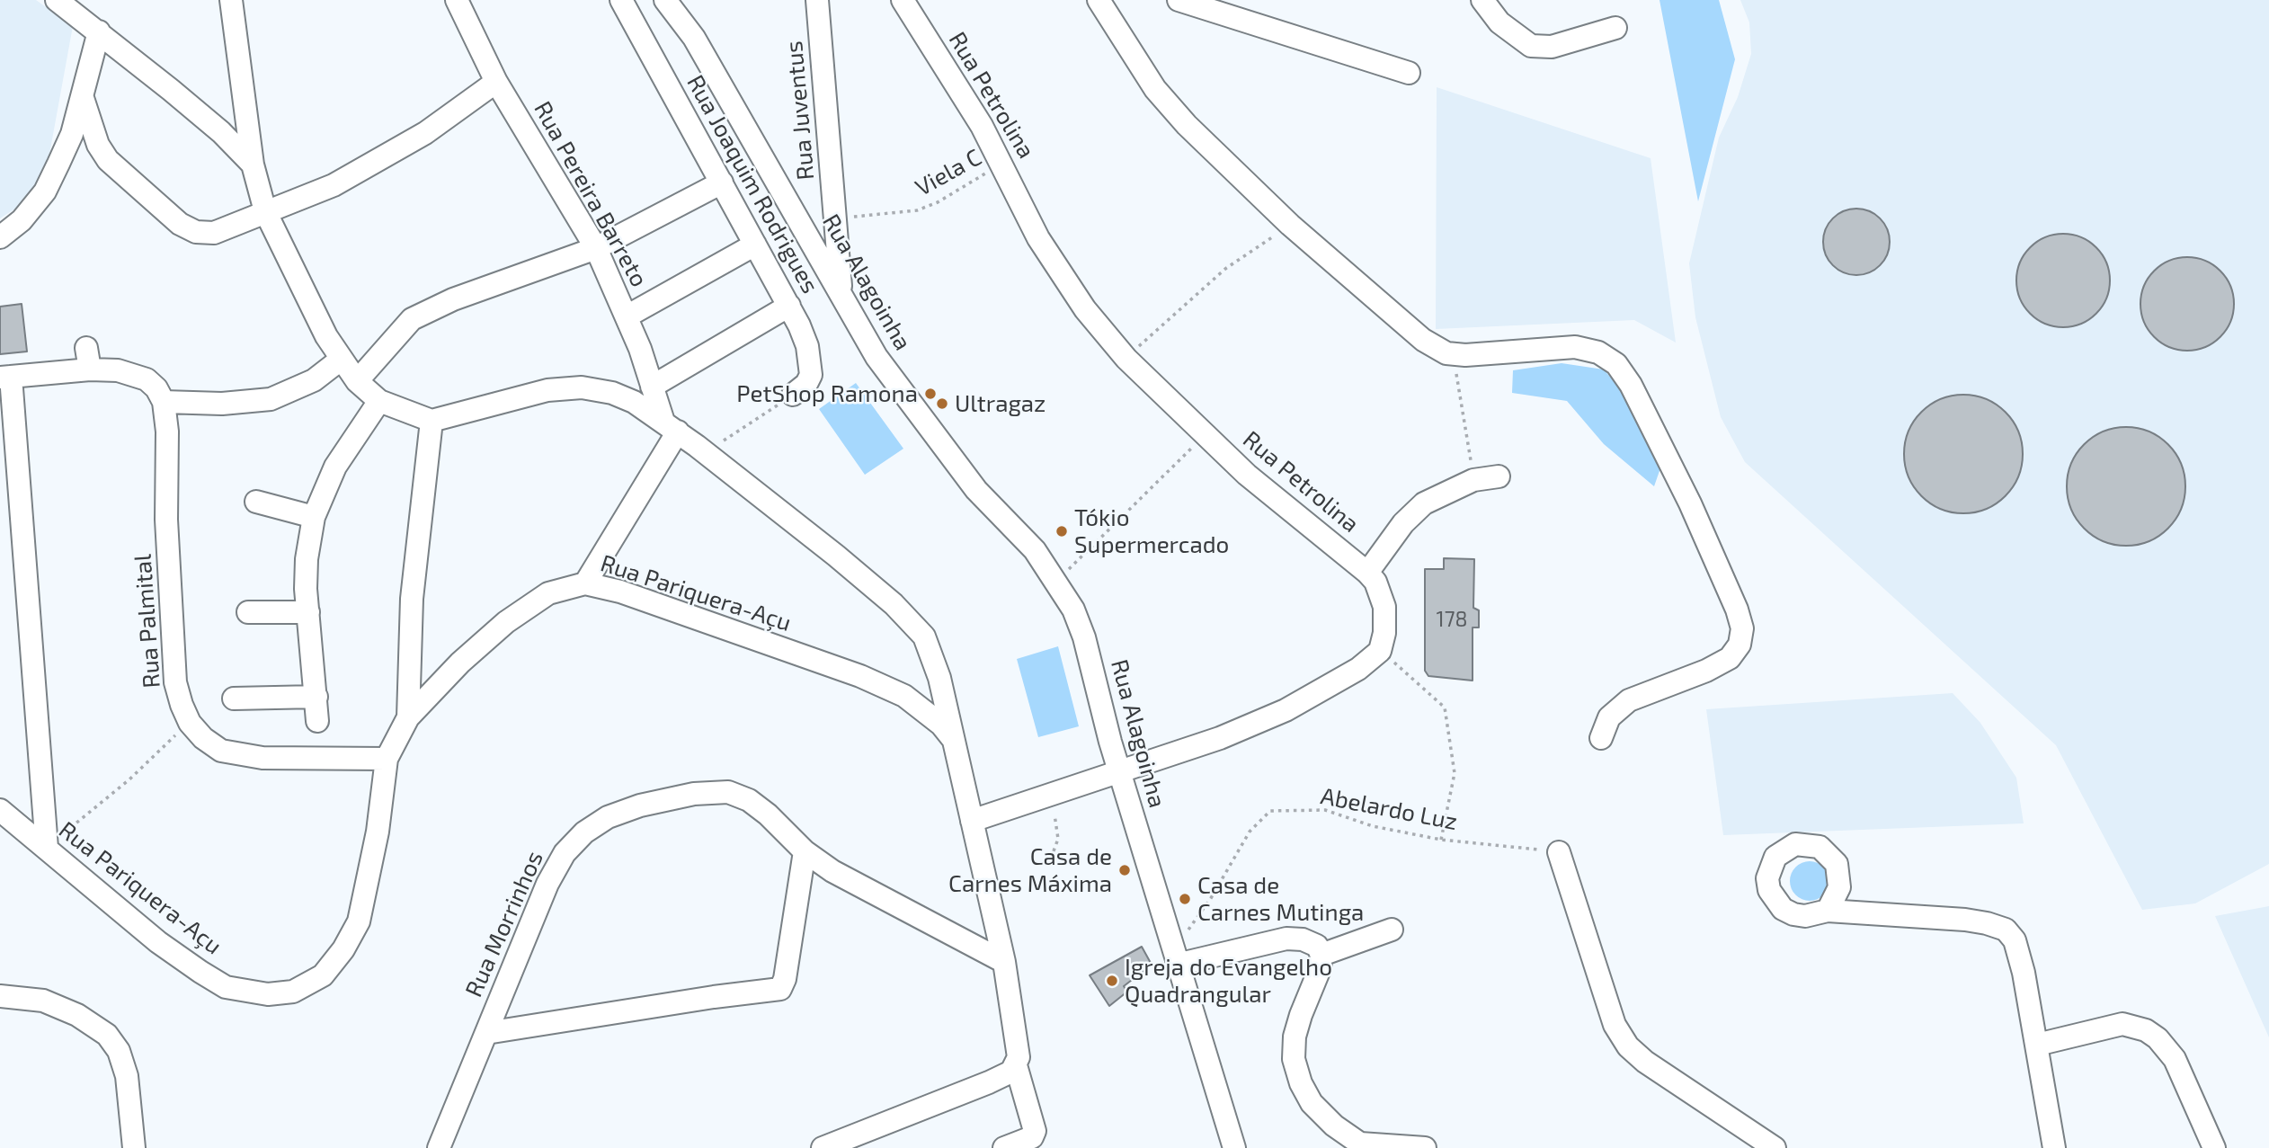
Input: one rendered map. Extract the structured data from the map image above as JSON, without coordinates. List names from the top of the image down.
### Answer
{
  "streets": {
    "street": [
      "Rua Petrolina",
      "Rua Juventus",
      "Rua Joaquim Rodrigues",
      "Rua Pereira Barreto",
      "Rua Alagoinha",
      "Rua Pariquera-Açu",
      "Rua Palmital",
      "Rua Morrinhos"
    ],
    "path": ["Viela C", "Abelardo Luz"]
  },
  "crossings": [
    ["Rua Petrolina", "Viela C"],
    ["Rua Juventus", "Viela C"],
    ["Rua Juventus", "Rua Alagoinha"],
    ["Rua Alagoinha", "Abelardo Luz"],
    ["Rua Pariquera-Açu", "Rua Palmital"]
  ],
  "places": [
    "PetShop Ramona",
    "Ultragaz",
    "Tókio Supermercado",
    "Casa de Carnes Máxima",
    "Casa de Carnes Mutinga",
    "Igreja do Evangelho Quadrangular"
  ],
  "house_numbers": ["178"]
}
